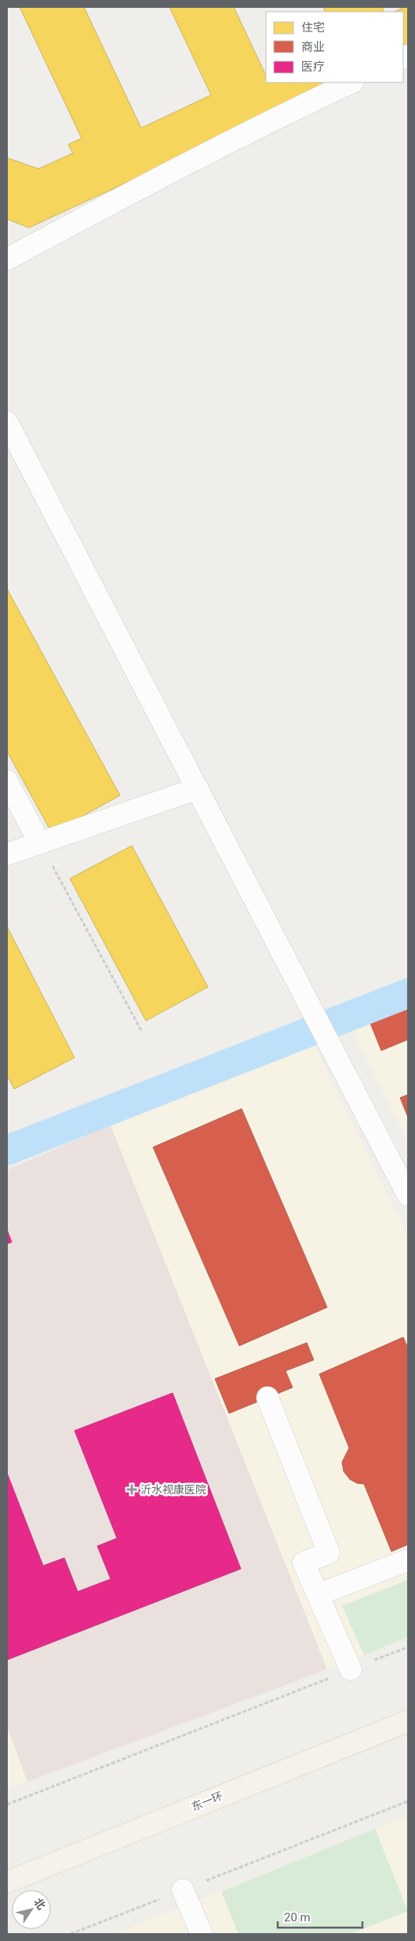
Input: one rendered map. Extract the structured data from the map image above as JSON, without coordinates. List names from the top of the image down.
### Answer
{
  "streets": {
    "main road": ["东一环"]
  },
  "places": {
    "health": ["沂水视康医院"]
  },
  "legend": ["住宅", "商业", "医疗"],
  "scale_bar": "20 m",
  "north": "top right"
}
